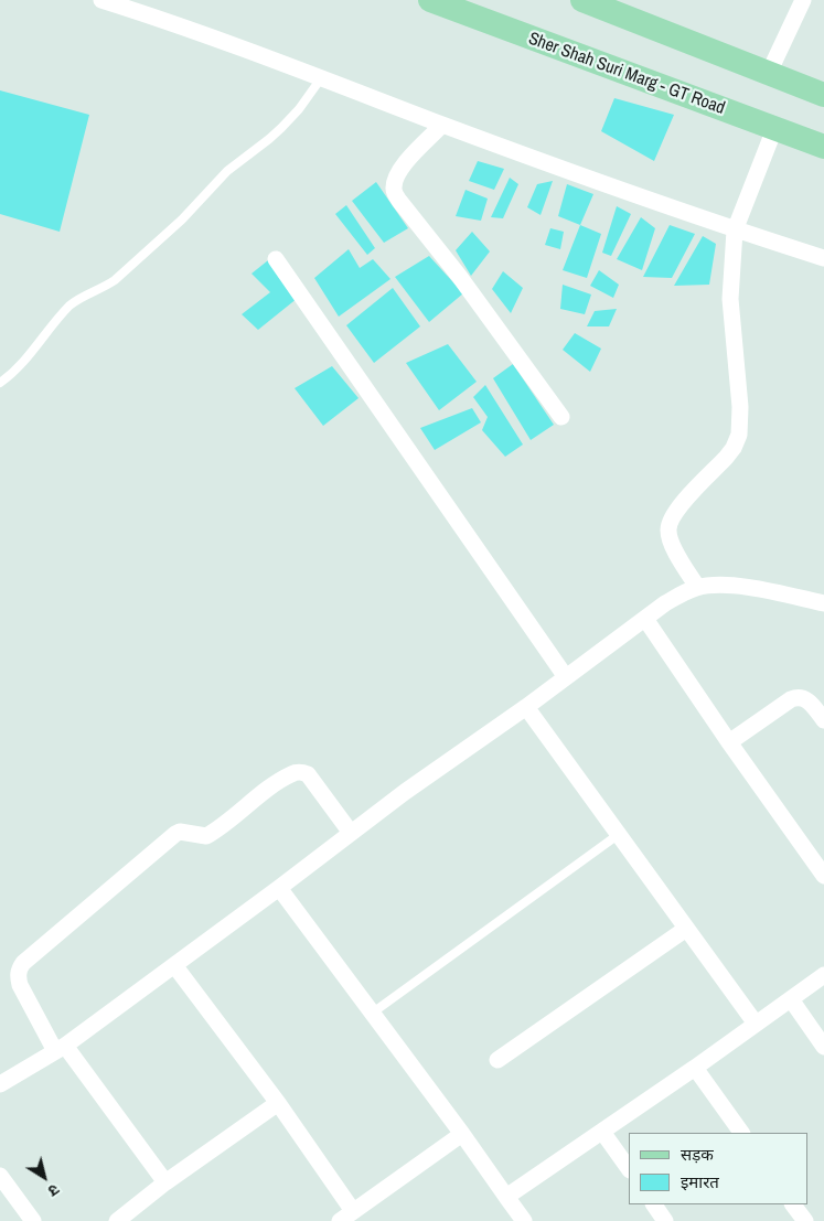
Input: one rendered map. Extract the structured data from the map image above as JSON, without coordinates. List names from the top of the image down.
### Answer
{
  "streets": {
    "main road": ["Sher Shah Suri Marg - GT Road"]
  },
  "legend": ["सड़क", "इमारत"],
  "north": "bottom right"
}
